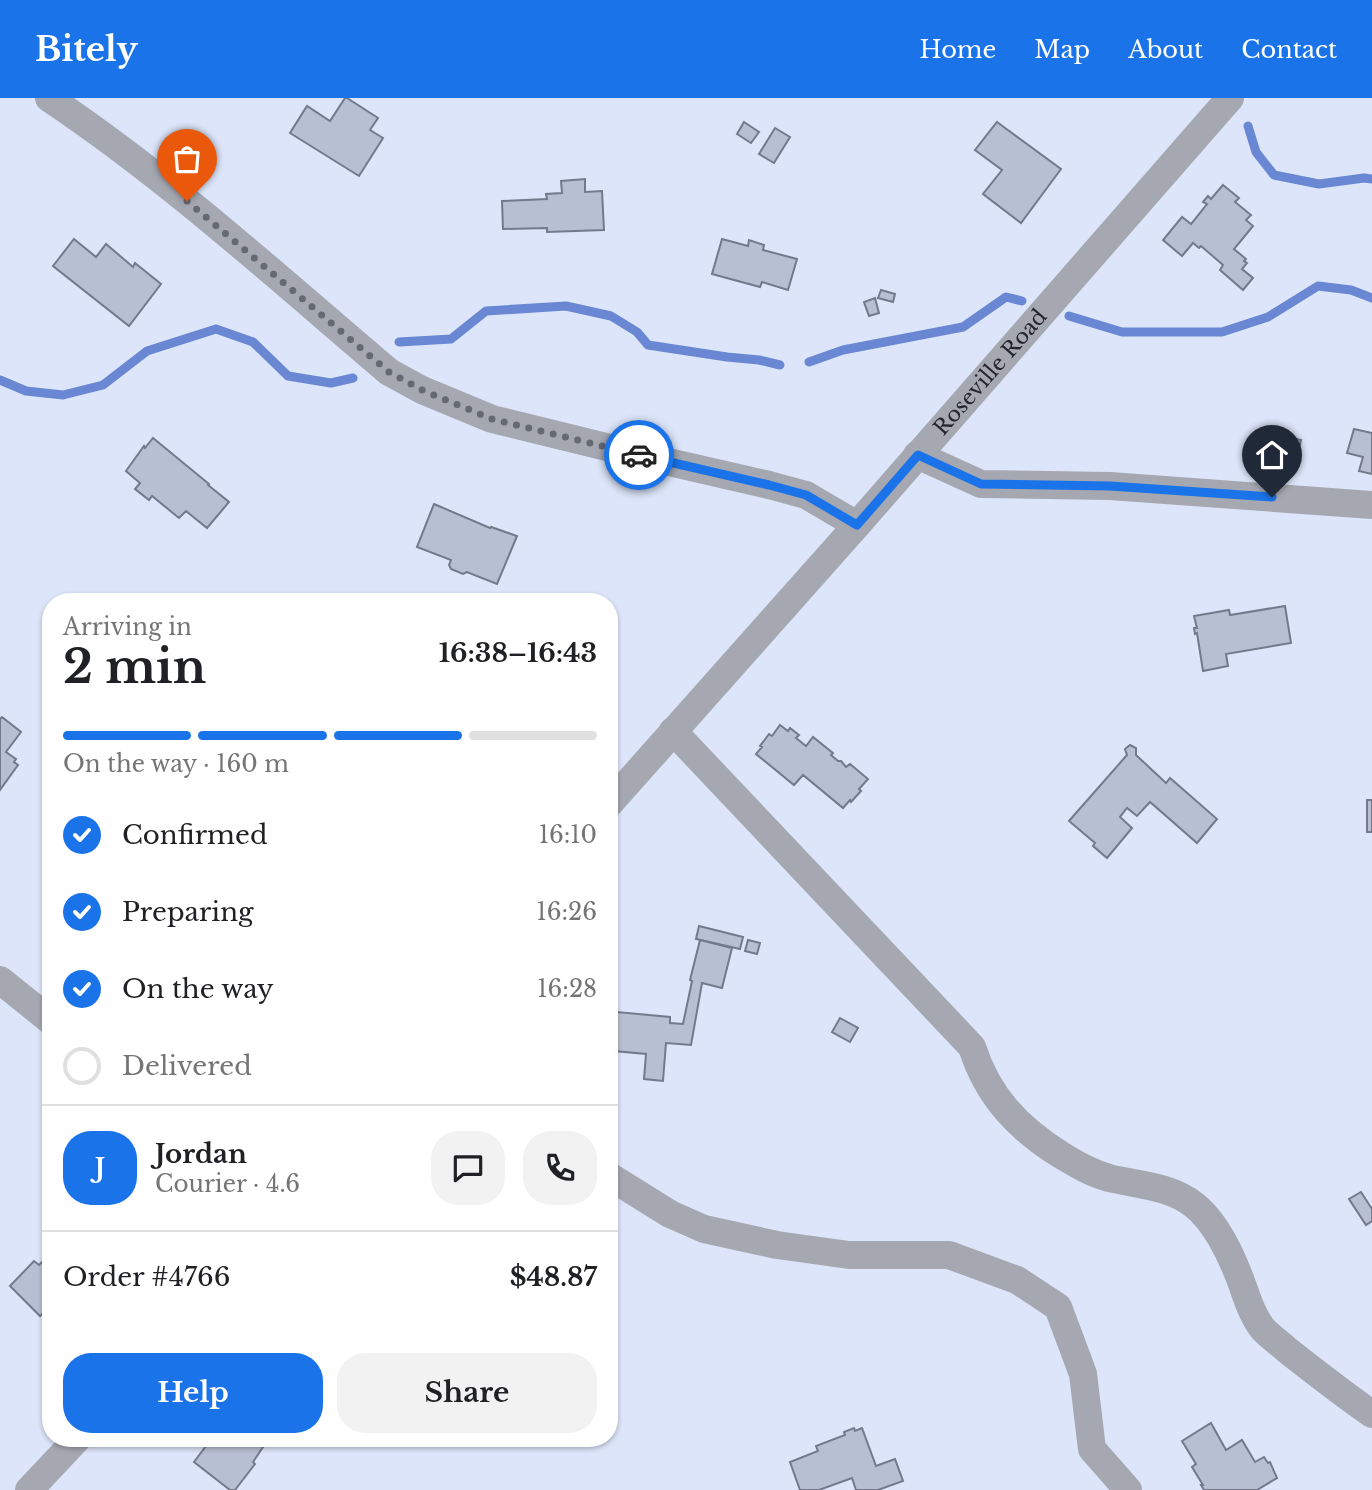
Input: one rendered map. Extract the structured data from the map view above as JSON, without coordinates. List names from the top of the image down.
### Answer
{
  "streets": {
    "street": ["Roseville Road"]
  },
  "page": {
    "header": "Bitely",
    "nav": [
      "Home",
      "Map",
      "About",
      "Contact"
    ],
    "heading": ["2 min", "Arriving in", "16:38–16:43"],
    "panel": [
      "Jordan",
      "Courier · 4.6",
      "Order #4766",
      "$48.87"
    ],
    "bar": "On the way · 160 m",
    "list": [
      ["Confirmed", "16:10"],
      ["Preparing", "16:26"],
      ["On the way", "16:28"],
      "Delivered"
    ],
    "round": "J",
    "buttons": ["Help", "Share"]
  }
}
